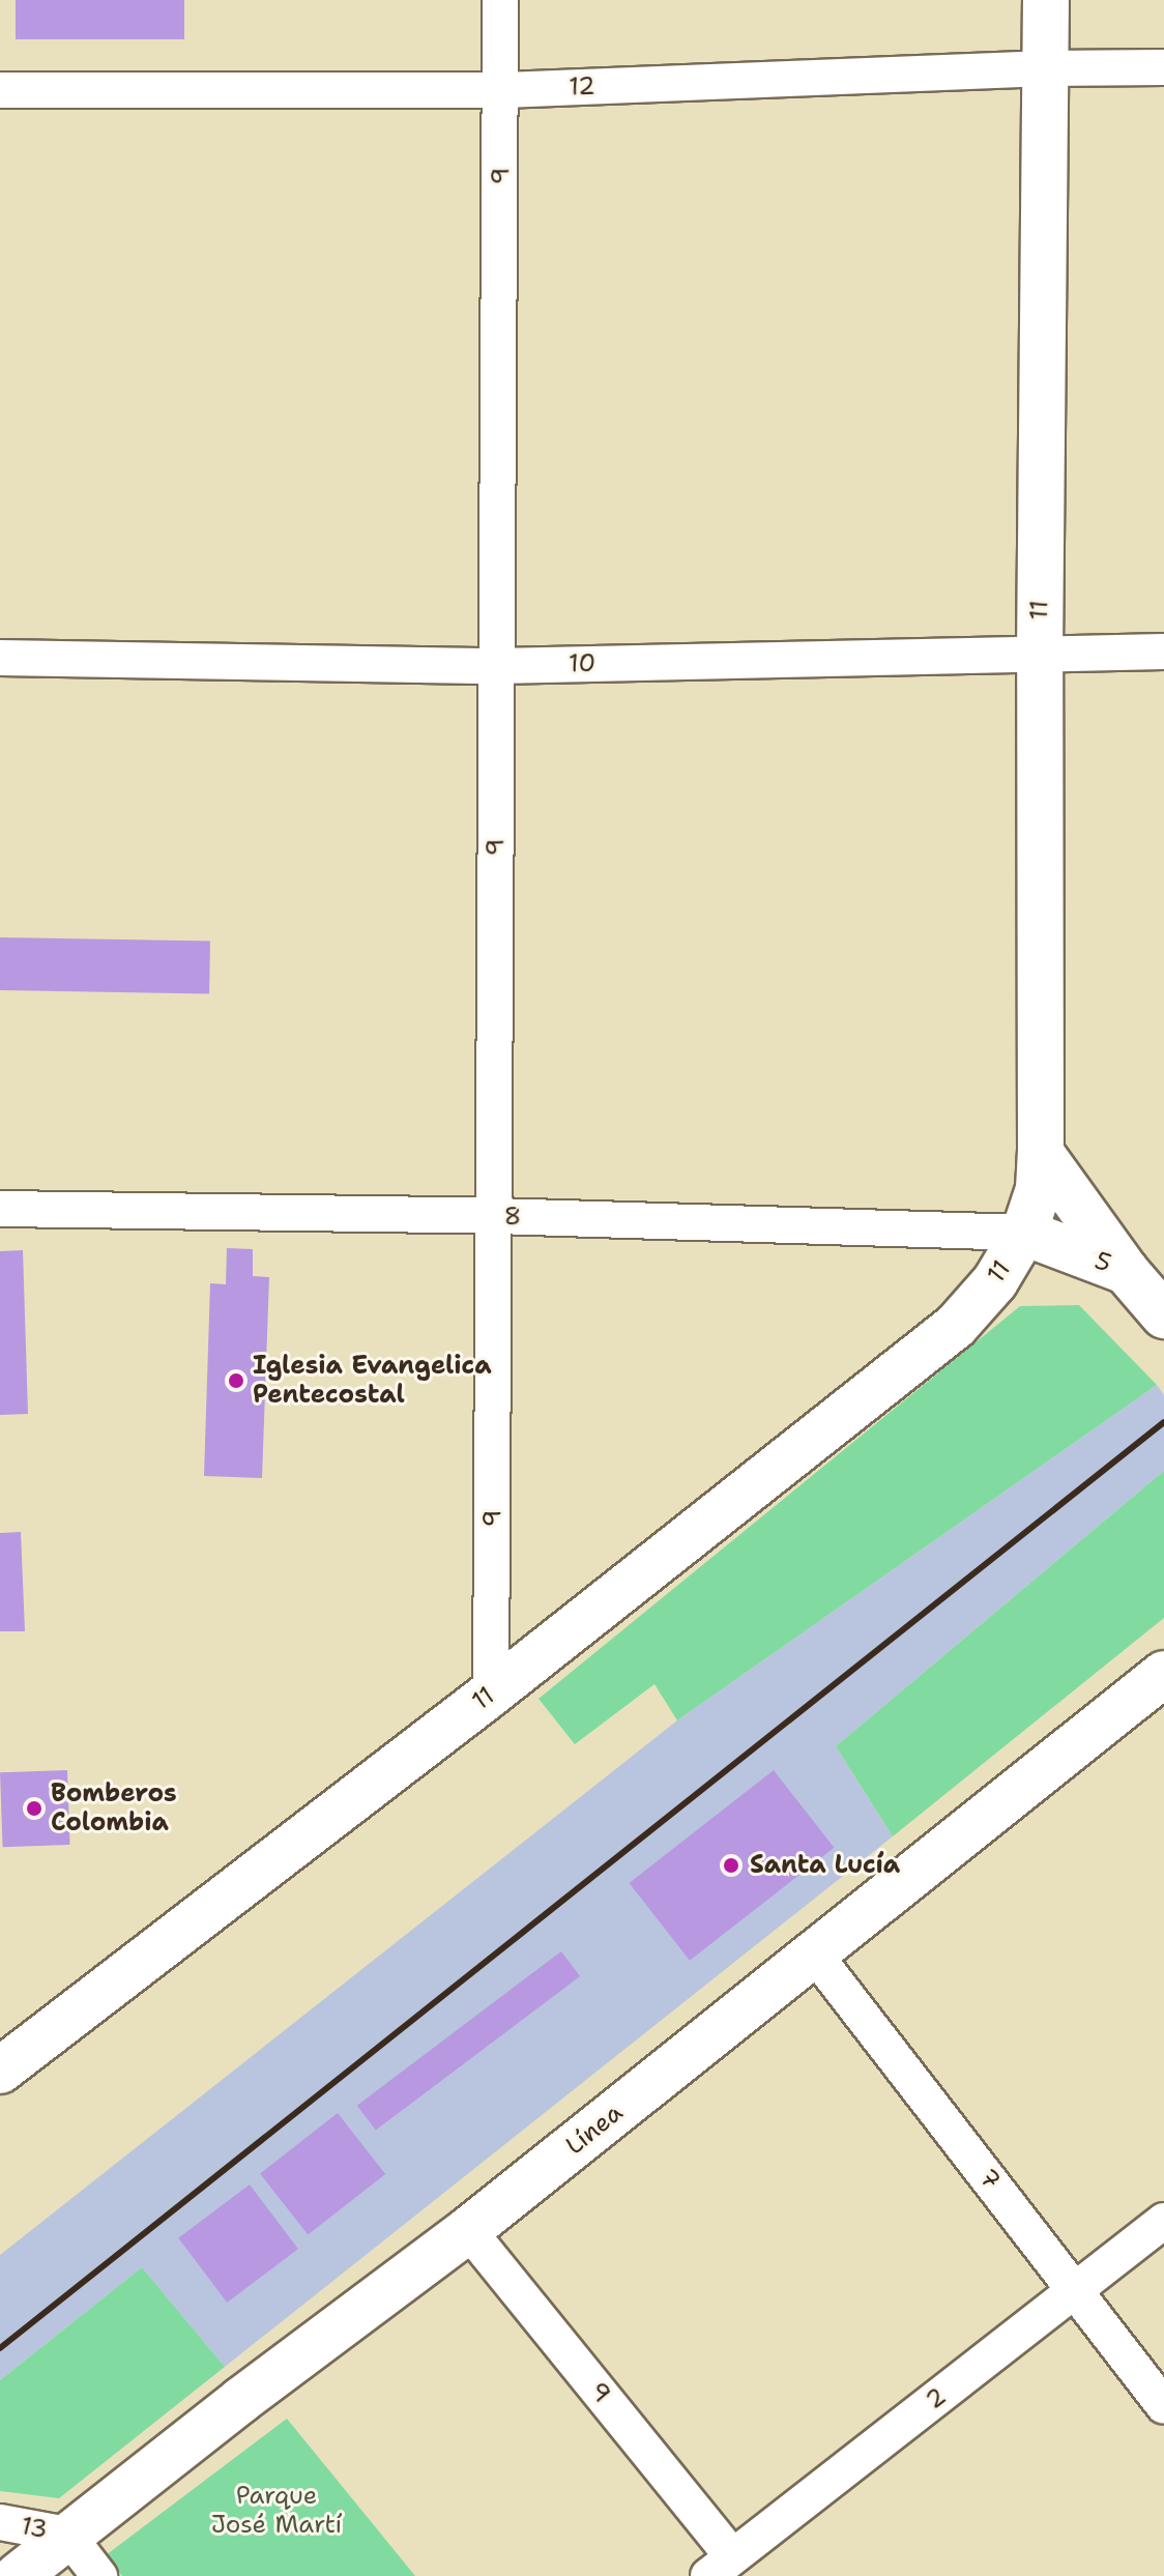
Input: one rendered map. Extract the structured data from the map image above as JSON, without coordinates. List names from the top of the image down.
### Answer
{
  "streets": {
    "street": [
      "12",
      "9",
      "11",
      "10",
      "8",
      "5",
      "Línea",
      "7",
      "2",
      "13"
    ]
  },
  "crossings": [
    ["12", "9"],
    ["12", "11"],
    ["9", "11"],
    ["9", "10"],
    ["9", "8"],
    ["9", "Línea"],
    ["9", "2"],
    ["11", "10"],
    ["11", "8"],
    ["11", "5"],
    ["8", "5"],
    ["Línea", "7"],
    ["Línea", "13"],
    ["7", "2"]
  ],
  "parks": ["Parque José Martí"],
  "places": ["Iglesia Evangelica Pentecostal", "Bomberos Colombia", "Santa Lucía"]
}
